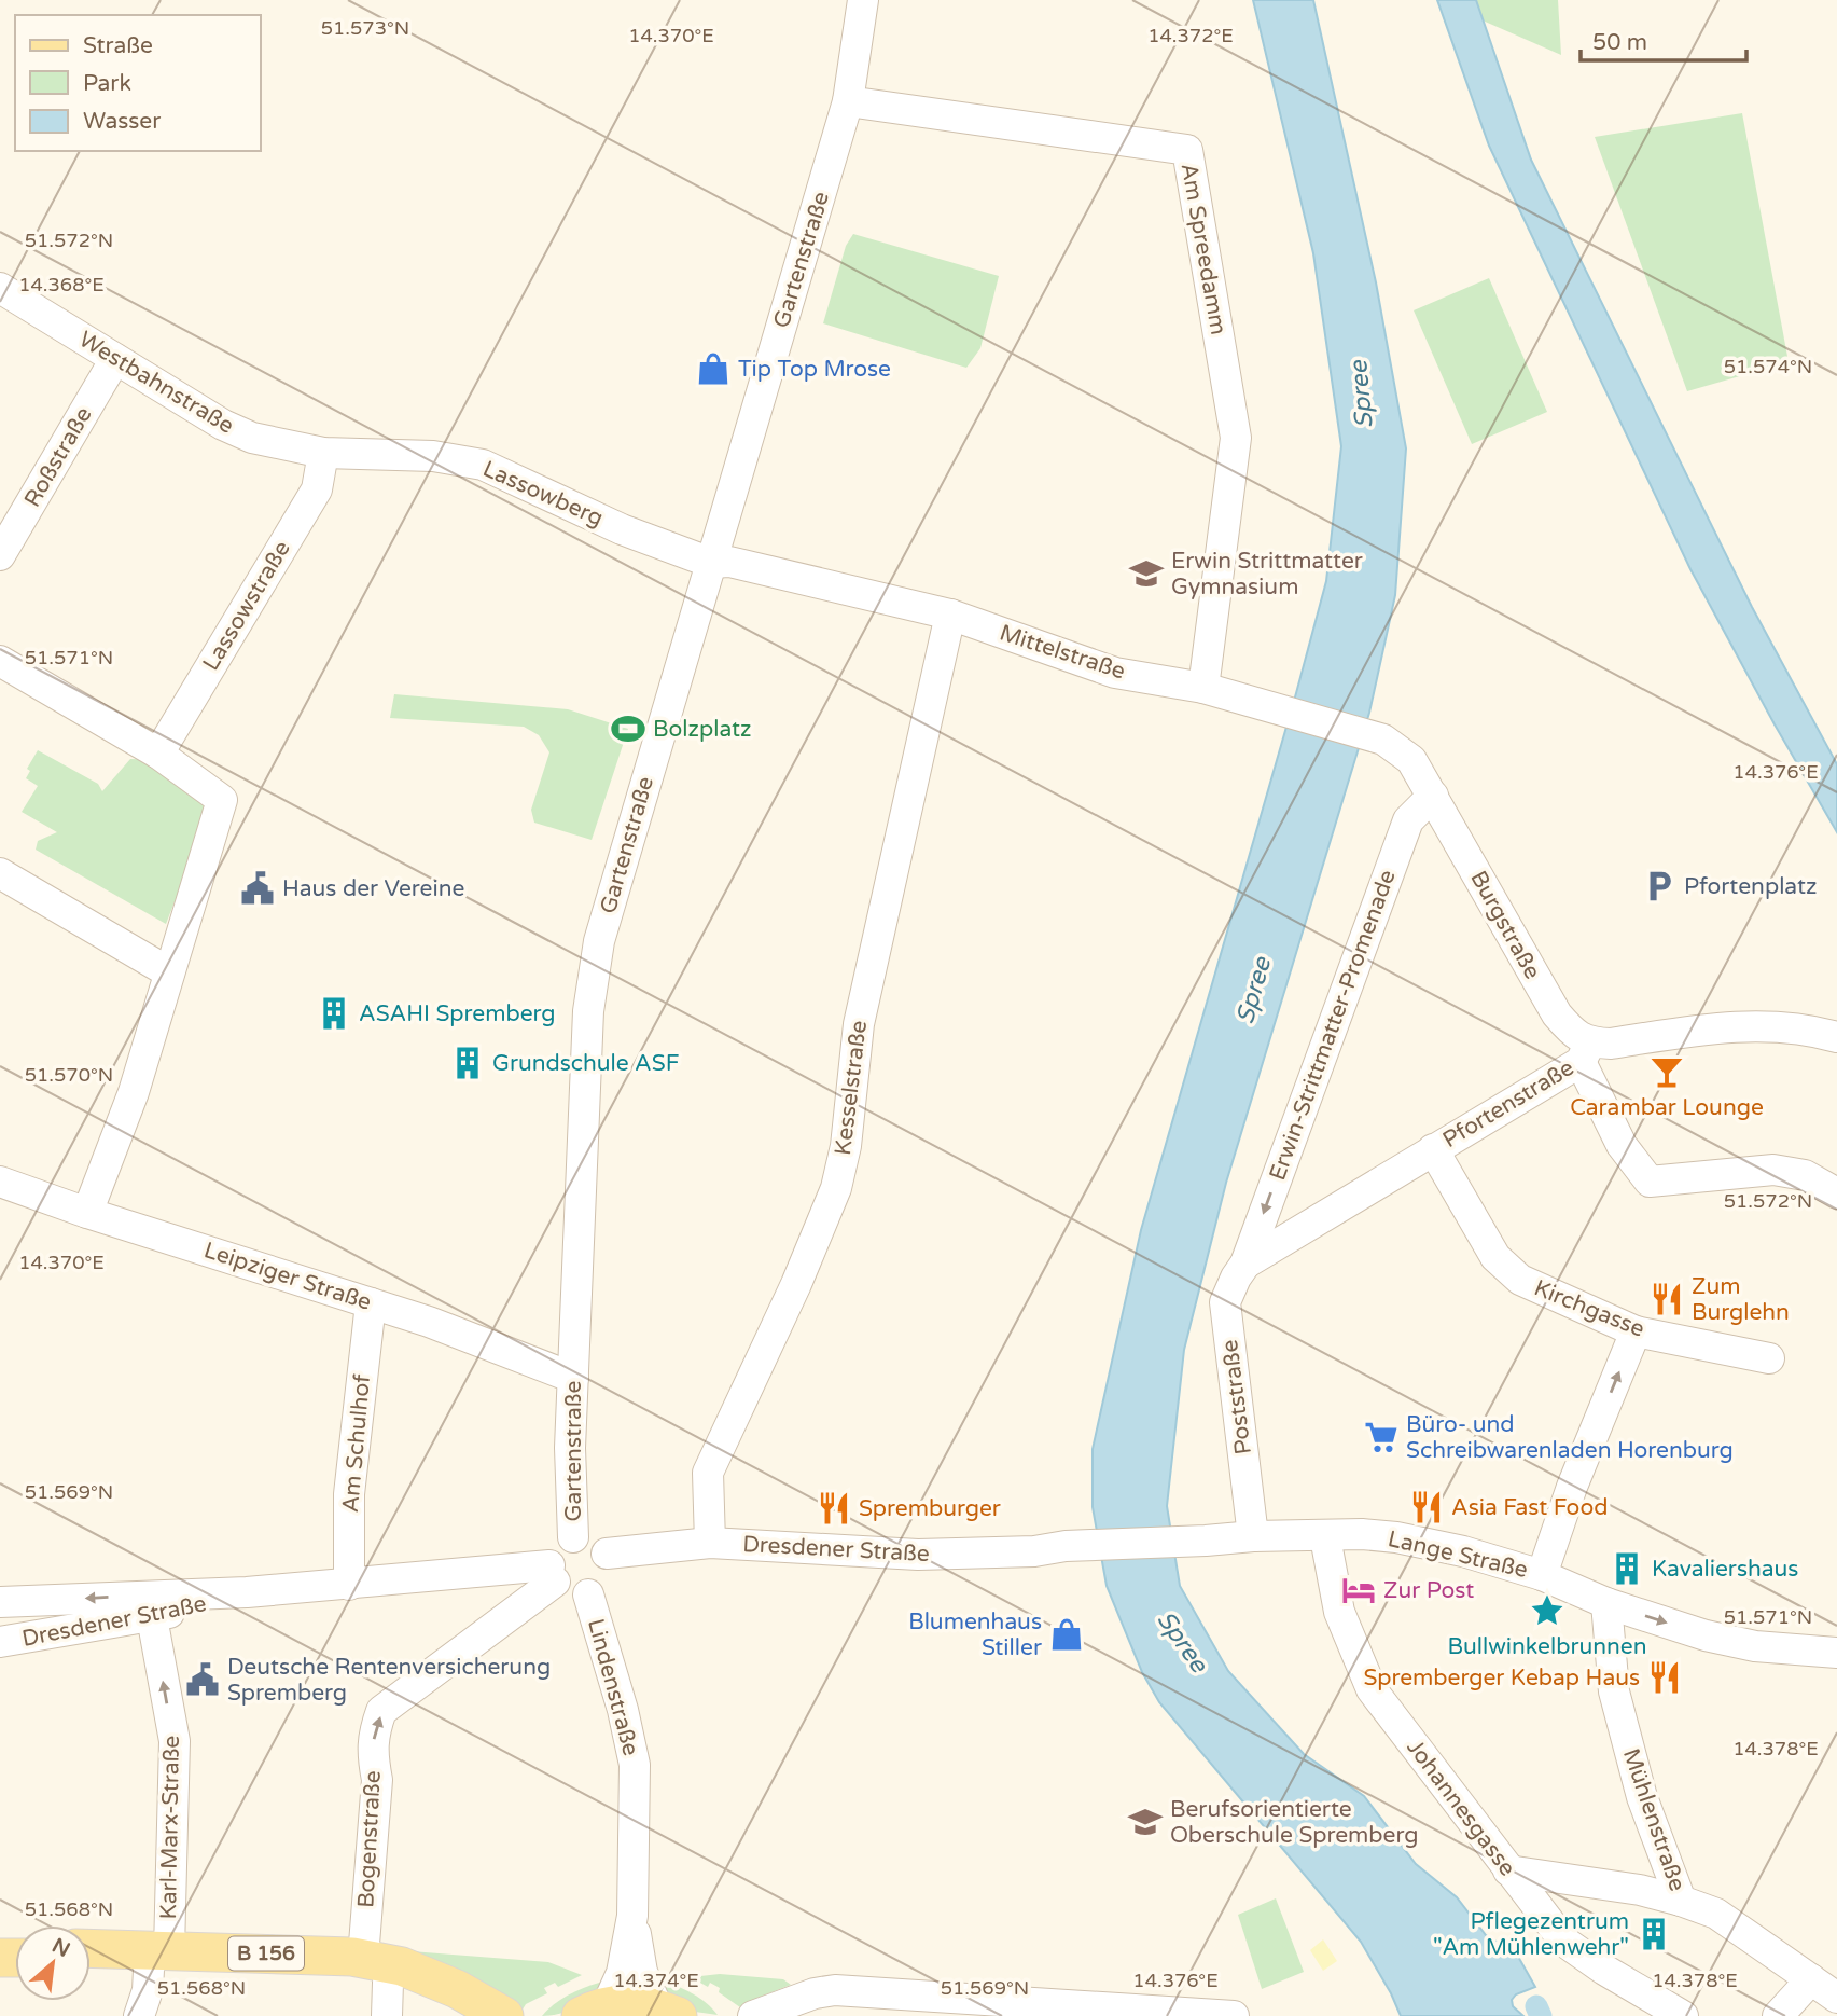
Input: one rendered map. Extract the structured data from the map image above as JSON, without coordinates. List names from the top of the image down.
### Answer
{
  "streets": {
    "main road": ["B 156"],
    "street": [
      "Am Spreedamm",
      "Gartenstraße",
      "Westbahnstraße",
      "Roßstraße",
      "Lassowberg",
      "Lassowstraße",
      "Mittelstraße",
      "Burgstraße",
      "Erwin-Strittmatter-Promenade",
      "Kesselstraße",
      "Pfortenstraße",
      "Leipziger Straße",
      "Kirchgasse",
      "Poststraße",
      "Am Schulhof",
      "Dresdener Straße",
      "Lange Straße",
      "Lindenstraße",
      "Johannesgasse",
      "Mühlenstraße",
      "Karl-Marx-Straße",
      "Bogenstraße"
    ]
  },
  "crossings": [
    ["Am Spreedamm", "Gartenstraße"],
    ["Am Spreedamm", "Mittelstraße"],
    ["Gartenstraße", "Lassowberg"],
    ["Gartenstraße", "Mittelstraße"],
    ["Gartenstraße", "Leipziger Straße"],
    ["Gartenstraße", "Dresdener Straße"],
    ["Gartenstraße", "Lindenstraße"],
    ["Gartenstraße", "Bogenstraße"],
    ["Westbahnstraße", "Roßstraße"],
    ["Westbahnstraße", "Lassowberg"],
    ["Westbahnstraße", "Lassowstraße"],
    ["Lassowberg", "Lassowstraße"],
    ["Lassowberg", "Mittelstraße"],
    ["Mittelstraße", "Burgstraße"],
    ["Mittelstraße", "Erwin-Strittmatter-Promenade"],
    ["Mittelstraße", "Kesselstraße"],
    ["Burgstraße", "Erwin-Strittmatter-Promenade"],
    ["Burgstraße", "Pfortenstraße"],
    ["Erwin-Strittmatter-Promenade", "Pfortenstraße"],
    ["Erwin-Strittmatter-Promenade", "Poststraße"],
    ["Kesselstraße", "Dresdener Straße"],
    ["Pfortenstraße", "Kirchgasse"],
    ["Pfortenstraße", "Poststraße"],
    ["Leipziger Straße", "Am Schulhof"],
    ["Poststraße", "Lange Straße"],
    ["Am Schulhof", "Dresdener Straße"],
    ["Dresdener Straße", "Lange Straße"],
    ["Dresdener Straße", "Lindenstraße"],
    ["Dresdener Straße", "Karl-Marx-Straße"],
    ["Dresdener Straße", "Bogenstraße"],
    ["Lange Straße", "Johannesgasse"],
    ["Lange Straße", "Mühlenstraße"],
    ["Lindenstraße", "Bogenstraße"],
    ["Karl-Marx-Straße", "B 156"],
    ["Bogenstraße", "B 156"]
  ],
  "one_way": ["Erwin-Strittmatter-Promenade", "Karl-Marx-Straße", "Bogenstraße"],
  "water": ["Spree"],
  "places": {
    "shop": ["Tip Top Mrose", "Blumenhaus Stiller"],
    "school or university": ["Erwin Strittmatter Gymnasium", "Berufsorientierte Oberschule Spremberg"],
    "sports": ["Bolzplatz"],
    "parking": ["Pfortenplatz"],
    "public building": ["Haus der Vereine", "Deutsche Rentenversicherung Spremberg"],
    "building": [
      "ASAHI Spremberg",
      "Grundschule ASF",
      "Kavaliershaus",
      "Pflegezentrum \"Am Mühlenwehr\""
    ],
    "bar": ["Carambar Lounge"],
    "restaurant": [
      "Zum Burglehn",
      "Asia Fast Food",
      "Spremburger",
      "Spremberger Kebap Haus"
    ],
    "supermarket": ["Büro- und Schreibwarenladen Horenburg"],
    "hotel": ["Zur Post"],
    "place": ["Bullwinkelbrunnen"]
  },
  "legend": ["Straße", "Park", "Wasser"],
  "scale_bar": "50 m",
  "north": "top right",
  "coordinates": [
    "51.573°N",
    "14.370°E",
    "14.372°E",
    "51.572°N",
    "14.368°E",
    "51.574°N",
    "51.571°N",
    "14.376°E",
    "51.570°N",
    "51.569°N",
    "14.378°E",
    "51.568°N",
    "14.374°E"
  ]
}
